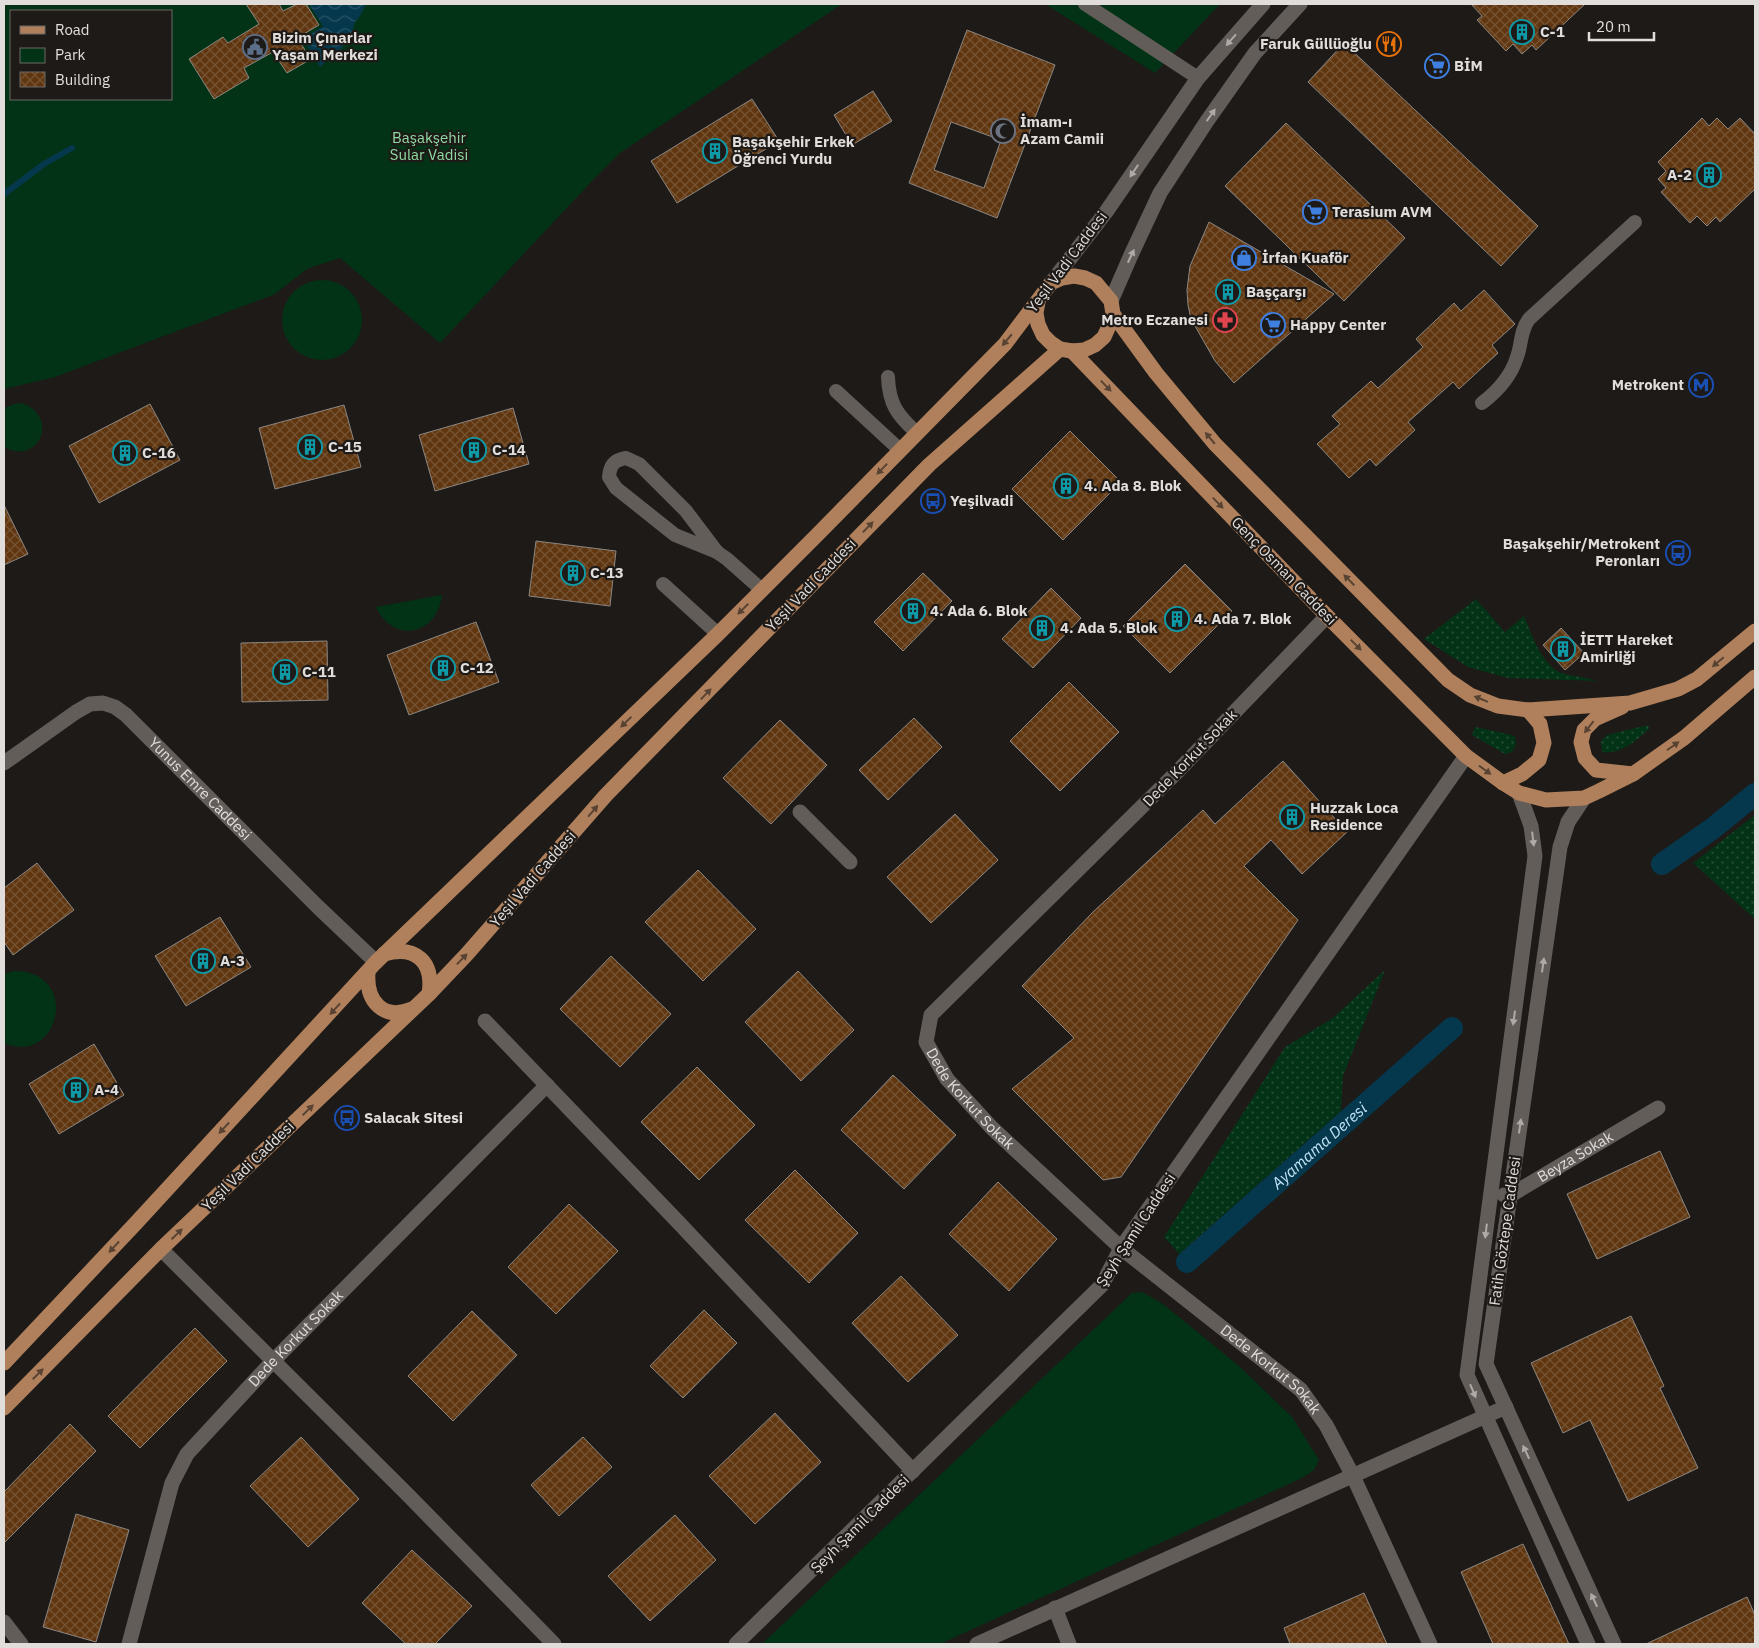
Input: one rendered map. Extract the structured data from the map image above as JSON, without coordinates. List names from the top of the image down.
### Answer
{
  "streets": {
    "main road": ["Yeşil Vadi Caddesi", "Genç Osman Caddesi"],
    "street": [
      "Dede Korkut Sokak",
      "Yunus Emre Caddesi",
      "Beyza Sokak",
      "Şeyh Şamil Caddesi",
      "Fatih Göztepe Caddesi"
    ]
  },
  "crossings": [
    ["Yeşil Vadi Caddesi", "Genç Osman Caddesi"],
    ["Yeşil Vadi Caddesi", "Yunus Emre Caddesi"],
    ["Genç Osman Caddesi", "Dede Korkut Sokak"],
    ["Genç Osman Caddesi", "Şeyh Şamil Caddesi"],
    ["Dede Korkut Sokak", "Şeyh Şamil Caddesi"],
    ["Beyza Sokak", "Fatih Göztepe Caddesi"]
  ],
  "water": ["Ayamama Deresi"],
  "parks": ["Başakşehir Sular Vadisi"],
  "places": {
    "building": [
      "C-1",
      "Başakşehir Erkek Öğrenci Yurdu",
      "A-2",
      "Başçarşı",
      "C-15",
      "C-14",
      "C-16",
      "4. Ada 8. Blok",
      "C-13",
      "4. Ada 6. Blok",
      "4. Ada 7. Blok",
      "4. Ada 5. Blok",
      "İETT Hareket Amirliği",
      "C-12",
      "C-11",
      "Huzzak Loca Residence",
      "A-3",
      "A-4"
    ],
    "restaurant": ["Faruk Güllüoğlu"],
    "public building": ["Bizim Çınarlar Yaşam Merkezi"],
    "supermarket": ["BİM", "Terasium AVM", "Happy Center"],
    "mosque": ["İmam-ı Azam Camii"],
    "shop": ["İrfan Kuaför"],
    "pharmacy": ["Metro Eczanesi"],
    "metro station": ["Metrokent"],
    "bus stop": ["Yeşilvadi", "Başakşehir/Metrokent Peronları", "Salacak Sitesi"]
  },
  "legend": ["Road", "Park", "Building"],
  "scale_bar": "20 m"
}
